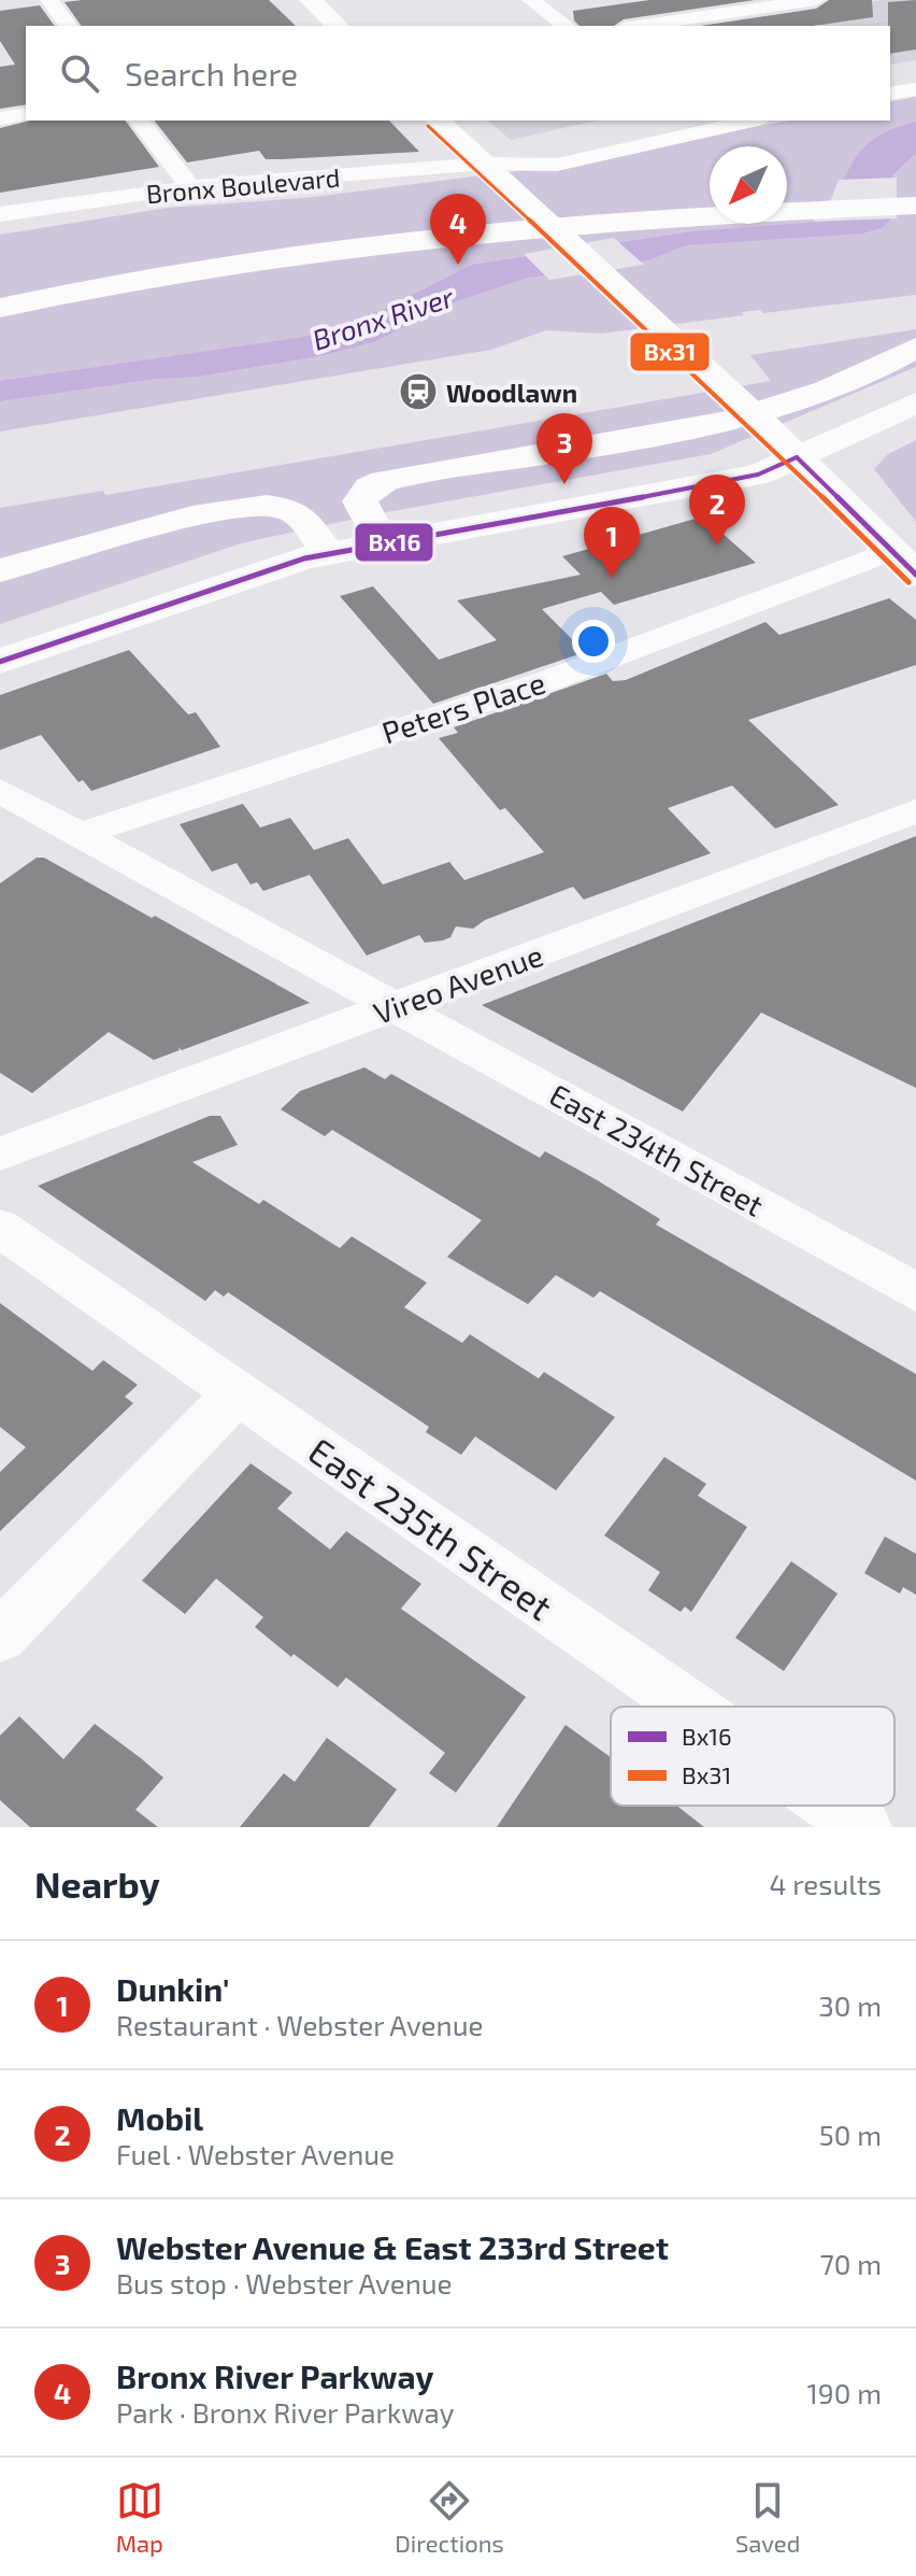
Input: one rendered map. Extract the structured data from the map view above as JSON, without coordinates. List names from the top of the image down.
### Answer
{
  "streets": {
    "street": [
      "Bronx Boulevard",
      "Peters Place",
      "Vireo Avenue",
      "East 234th Street",
      "East 235th Street"
    ]
  },
  "crossings": [
    ["Peters Place", "East 234th Street"],
    ["Vireo Avenue", "East 234th Street"]
  ],
  "water": ["Bronx River"],
  "places": {
    "station": ["Woodlawn"]
  },
  "lines": ["transit line Bx31", "transit line Bx16"],
  "legend": ["Bx16", "Bx31"],
  "north": "bottom left",
  "page": {
    "search": "Search here",
    "pins": [
      "4",
      "3",
      "2",
      "1"
    ],
    "heading": ["Nearby", "4 results"],
    "list": [
      {
        "mark": "1",
        "name": "Dunkin'",
        "note": "Restaurant · Webster Avenue",
        "value": "30 m"
      },
      {
        "mark": "2",
        "name": "Mobil",
        "note": "Fuel · Webster Avenue",
        "value": "50 m"
      },
      {
        "mark": "3",
        "name": "Webster Avenue & East 233rd Street",
        "note": "Bus stop · Webster Avenue",
        "value": "70 m"
      },
      {
        "mark": "4",
        "name": "Bronx River Parkway",
        "note": "Park · Bronx River Parkway",
        "value": "190 m"
      }
    ],
    "nav": ["Map", "Directions", "Saved"]
  }
}
